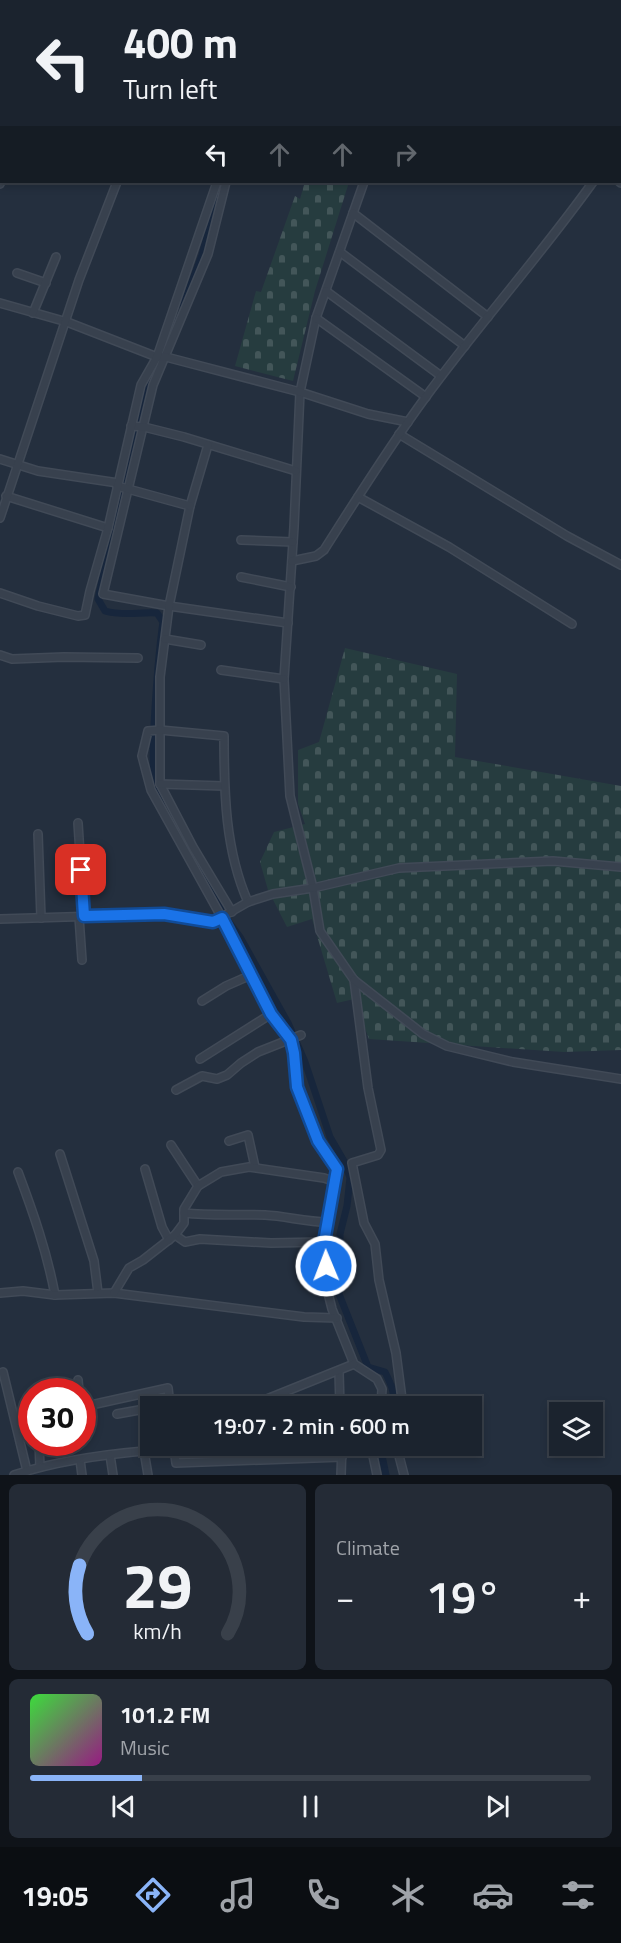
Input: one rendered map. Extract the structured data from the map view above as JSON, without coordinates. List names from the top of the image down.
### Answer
{
  "page": {
    "turn": ["400 m", "Turn left"],
    "limit": "30",
    "trip": "19:07 · 2 min · 600 m",
    "tile": "Climate",
    "heat": ["−", "19°", "+"],
    "song": ["101.2 FM", "Music"],
    "tabs": "19:05",
    "gauge": ["29", "km/h"]
  }
}
